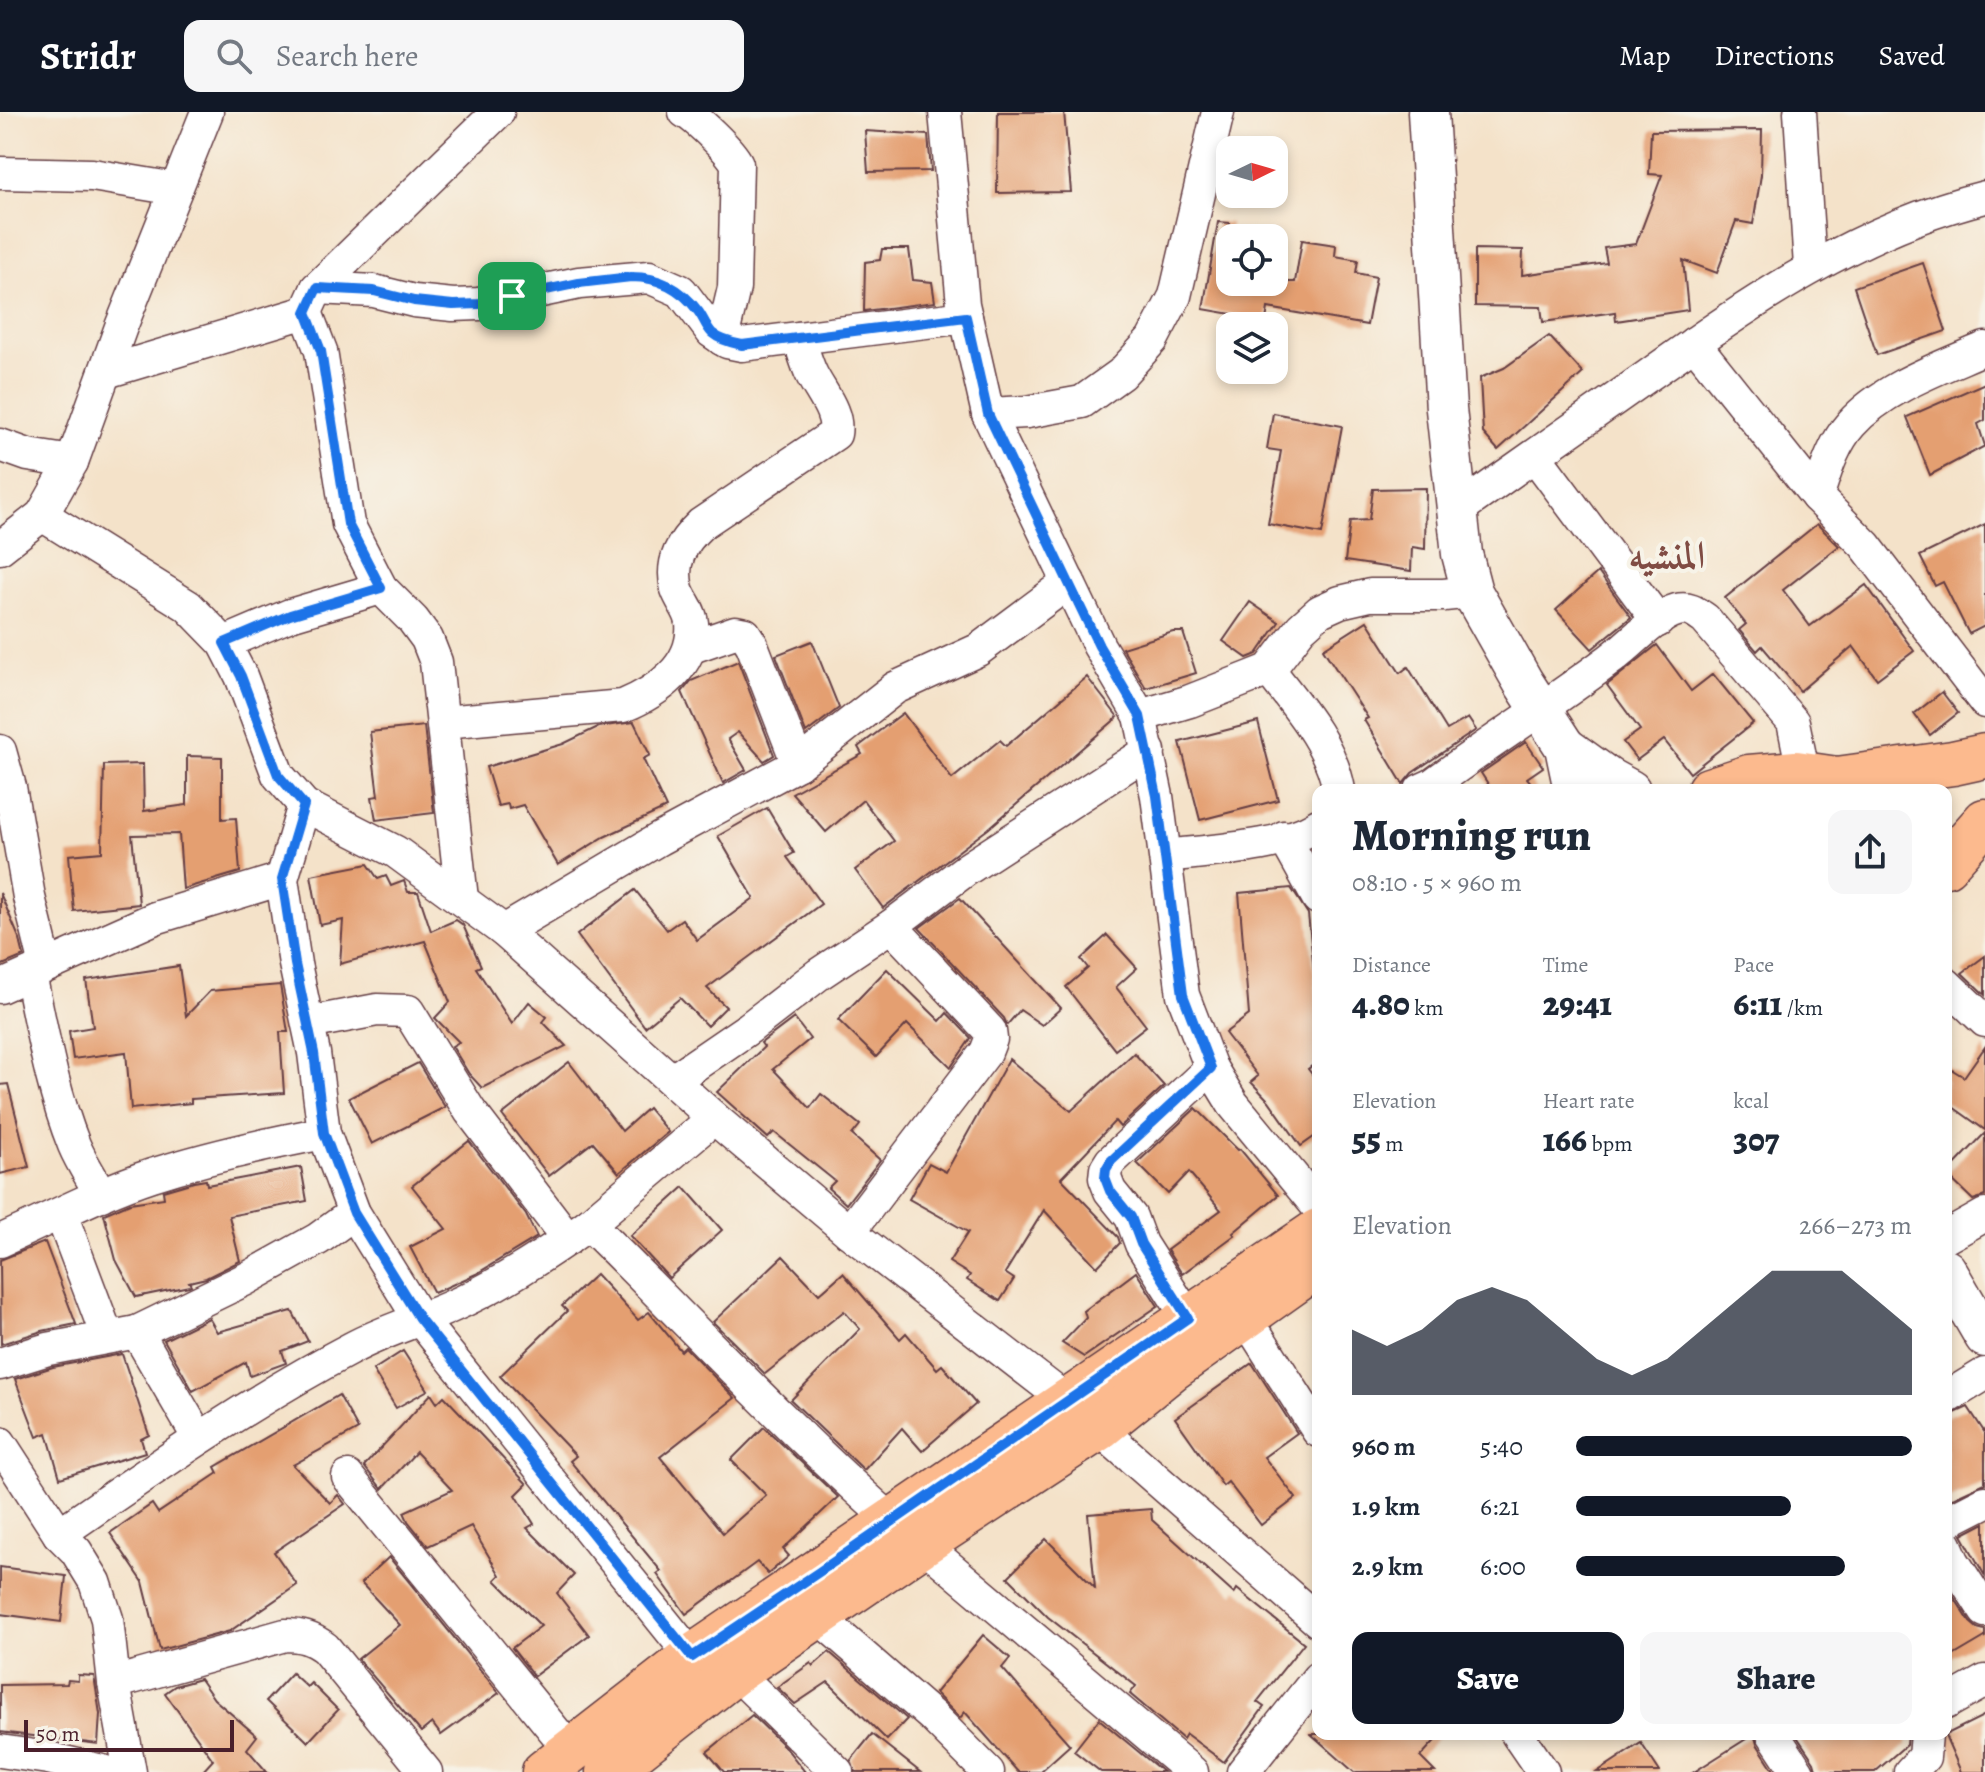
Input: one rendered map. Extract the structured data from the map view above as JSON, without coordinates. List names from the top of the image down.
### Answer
{
  "districts": ["المنشيه"],
  "scale_bar": "50 m",
  "north": "right",
  "page": {
    "header": "Stridr",
    "search": "Search here",
    "nav": ["Map", "Directions", "Saved"],
    "heading": ["Morning run", "08:10 · 5 × 960 m"],
    "stats": [
      ["Distance", "4.80 km"],
      ["Time", "29:41"],
      ["Pace", "6:11 /km"],
      ["Elevation", "55 m"],
      ["Heart rate", "166 bpm"],
      ["kcal", "307"]
    ],
    "chart": ["Elevation", "266–273 m"],
    "list": [
      {
        "name": "960 m",
        "note": "5:40"
      },
      {
        "name": "1.9 km",
        "note": "6:21"
      },
      {
        "name": "2.9 km",
        "note": "6:00"
      }
    ],
    "buttons": ["Save", "Share"],
    "scale": "50 m"
  }
}
